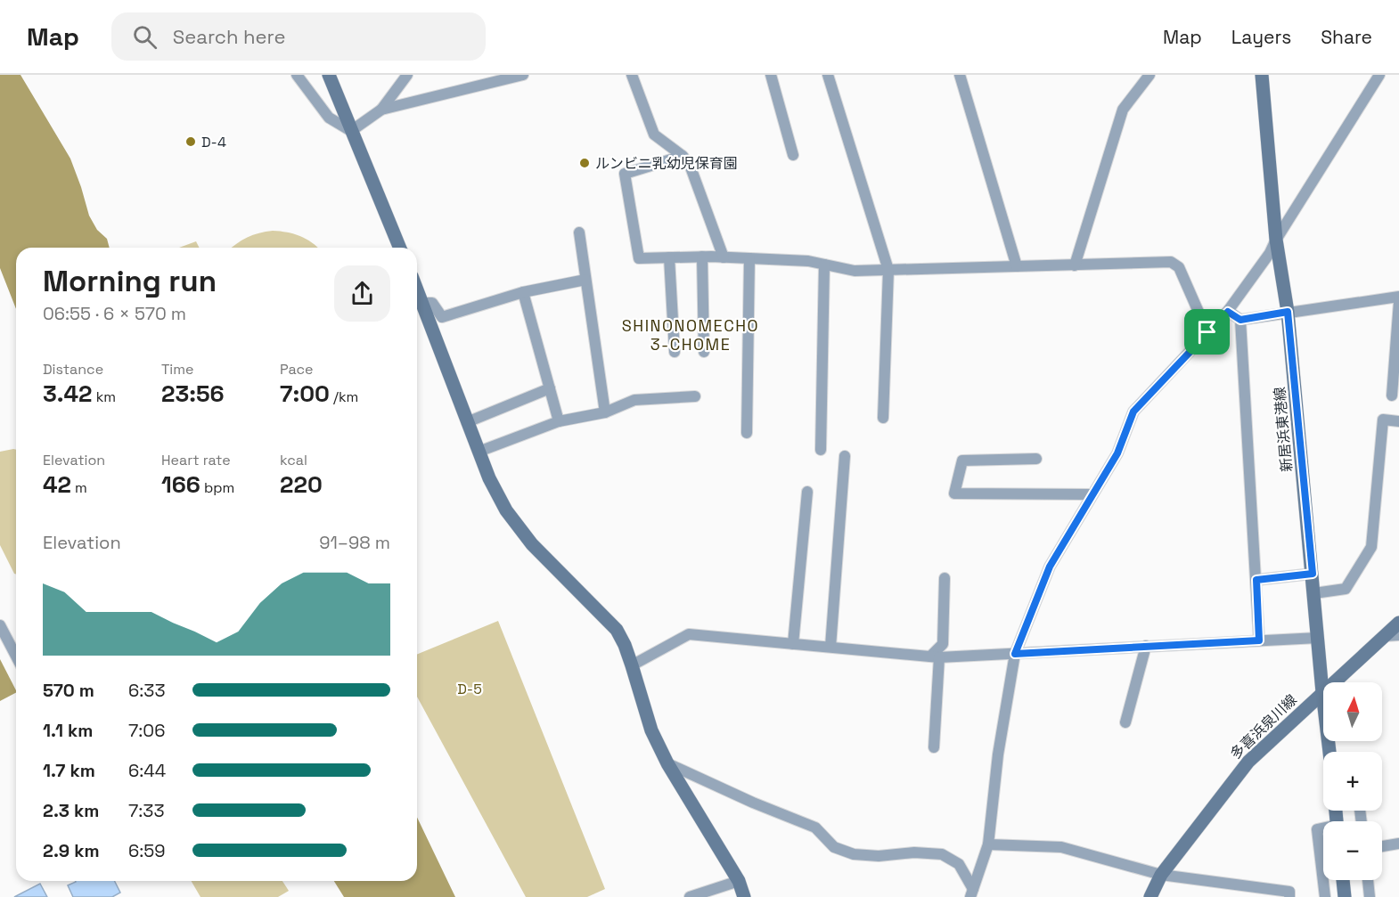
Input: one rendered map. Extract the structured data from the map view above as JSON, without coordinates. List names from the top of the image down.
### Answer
{
  "streets": {
    "main road": ["新居浜東港線", "多喜浜泉川線"]
  },
  "crossings": [
    ["新居浜東港線", "多喜浜泉川線"]
  ],
  "districts": ["SHINONOMECHO 3-CHOME"],
  "parks": ["D-5"],
  "places": ["D-4", "ルンビニ乳幼児保育園"],
  "north": "top",
  "page": {
    "header": "Map",
    "search": "Search here",
    "nav": ["Map", "Layers", "Share"],
    "heading": ["Morning run", "06:55 · 6 × 570 m"],
    "stats": [
      ["Distance", "3.42 km"],
      ["Time", "23:56"],
      ["Pace", "7:00 /km"],
      ["Elevation", "42 m"],
      ["Heart rate", "166 bpm"],
      ["kcal", "220"]
    ],
    "chart": ["Elevation", "91–98 m"],
    "list": [
      {
        "name": "570 m",
        "note": "6:33"
      },
      {
        "name": "1.1 km",
        "note": "7:06"
      },
      {
        "name": "1.7 km",
        "note": "6:44"
      },
      {
        "name": "2.3 km",
        "note": "7:33"
      },
      {
        "name": "2.9 km",
        "note": "6:59"
      }
    ],
    "map_buttons": ["+", "−"]
  }
}
